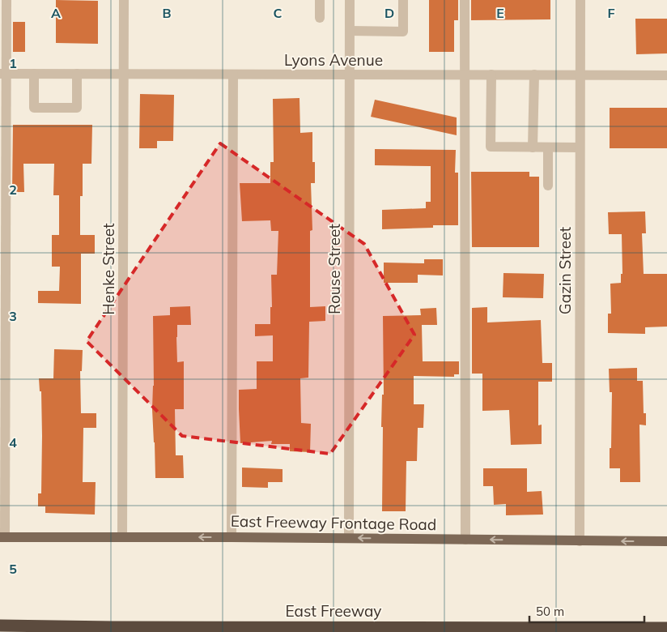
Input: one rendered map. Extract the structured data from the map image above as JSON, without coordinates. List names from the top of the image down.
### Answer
{
  "streets": {
    "highway": ["East Freeway"],
    "main road": ["East Freeway Frontage Road"],
    "street": [
      "Lyons Avenue",
      "Henke Street",
      "Rouse Street",
      "Gazin Street"
    ]
  },
  "crossings": [
    ["Lyons Avenue", "Henke Street"],
    ["Lyons Avenue", "Rouse Street"],
    ["Lyons Avenue", "Gazin Street"],
    ["Henke Street", "East Freeway Frontage Road"],
    ["Rouse Street", "East Freeway Frontage Road"],
    ["Gazin Street", "East Freeway Frontage Road"]
  ],
  "one_way": ["East Freeway Frontage Road"],
  "scale_bar": "50 m",
  "grid": {
    "columns": [
      "A",
      "B",
      "C",
      "D",
      "E",
      "F"
    ],
    "rows": [
      "1",
      "2",
      "3",
      "4",
      "5"
    ]
  }
}
